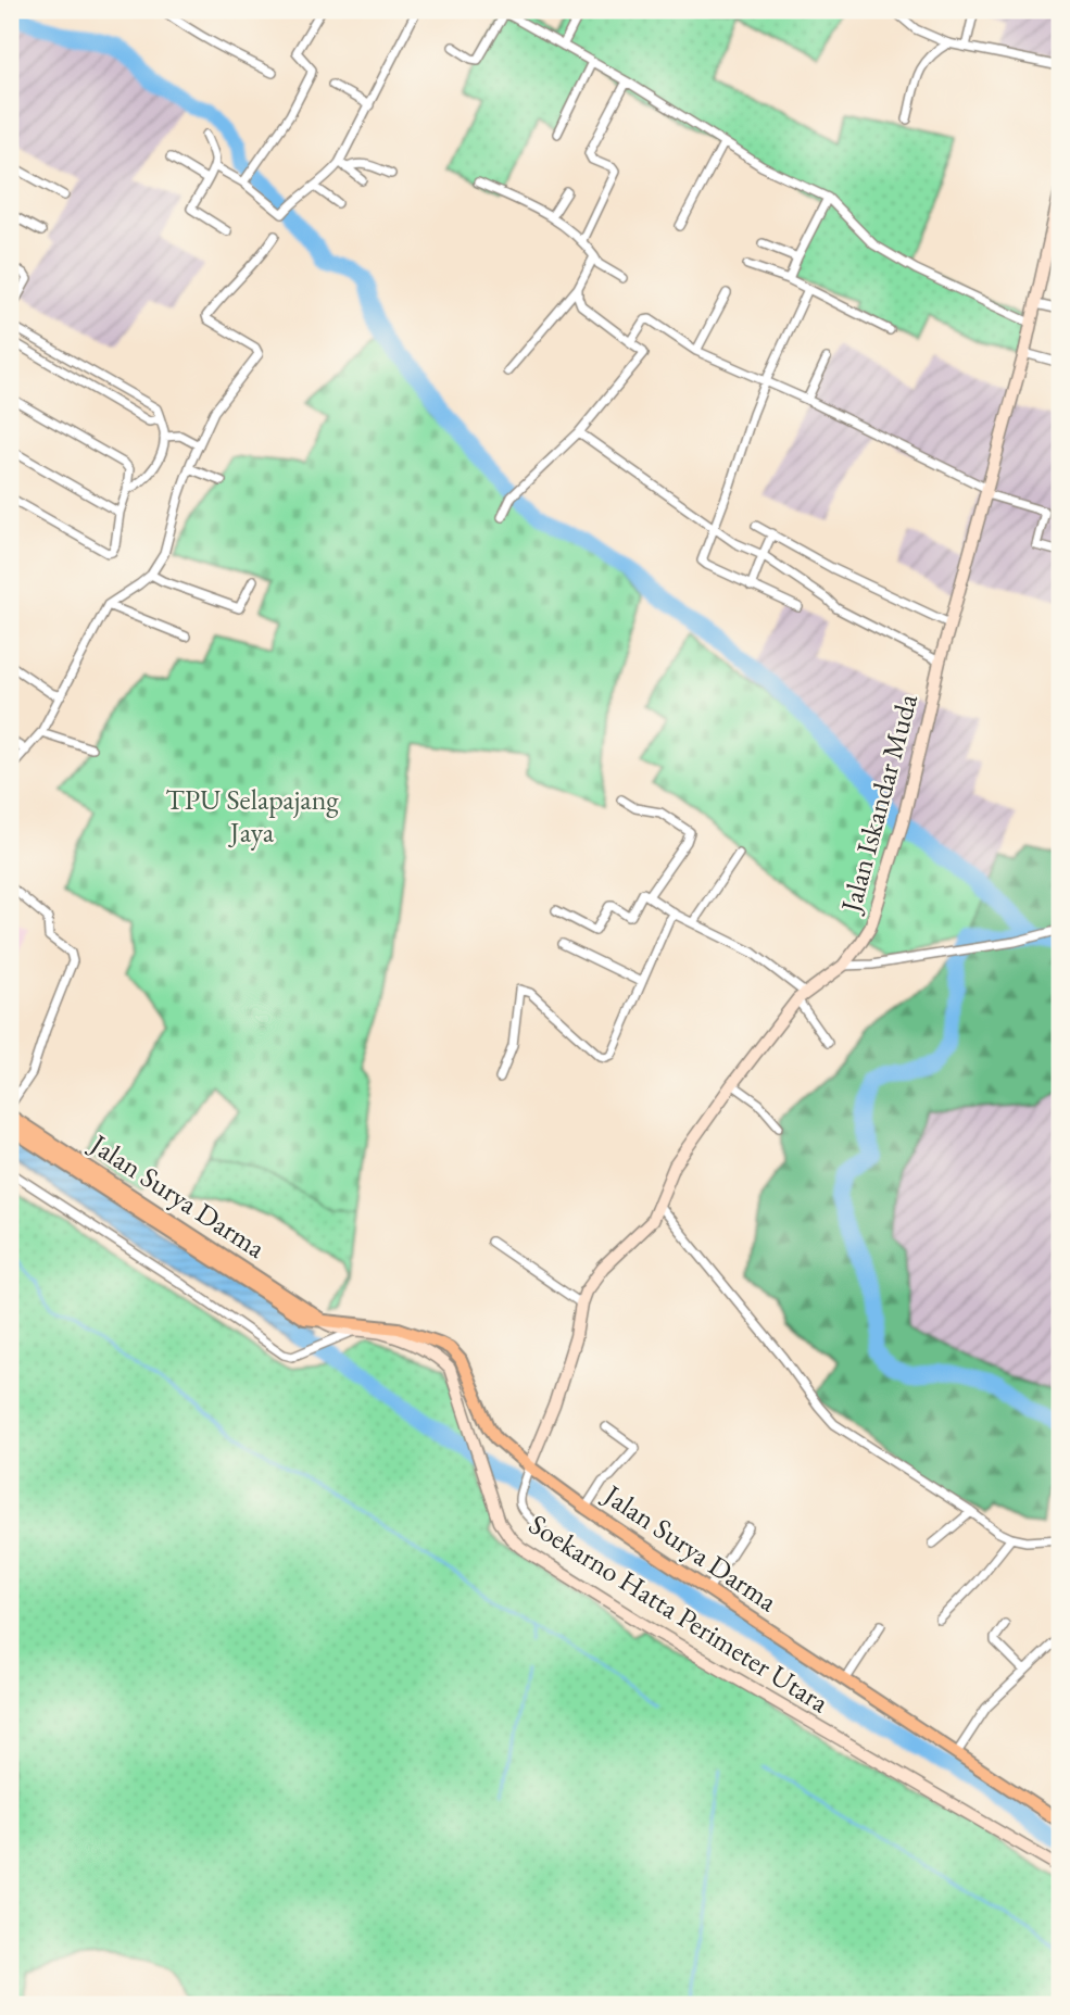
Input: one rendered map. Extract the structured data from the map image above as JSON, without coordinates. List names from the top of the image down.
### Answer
{
  "streets": {
    "main road": ["Jalan Surya Darma"],
    "street": ["Jalan Iskandar Muda", "Soekarno Hatta Perimeter Utara"]
  },
  "crossings": [
    ["Jalan Iskandar Muda", "Jalan Surya Darma"],
    ["Jalan Surya Darma", "Soekarno Hatta Perimeter Utara"]
  ],
  "parks": ["TPU Selapajang Jaya"]
}
